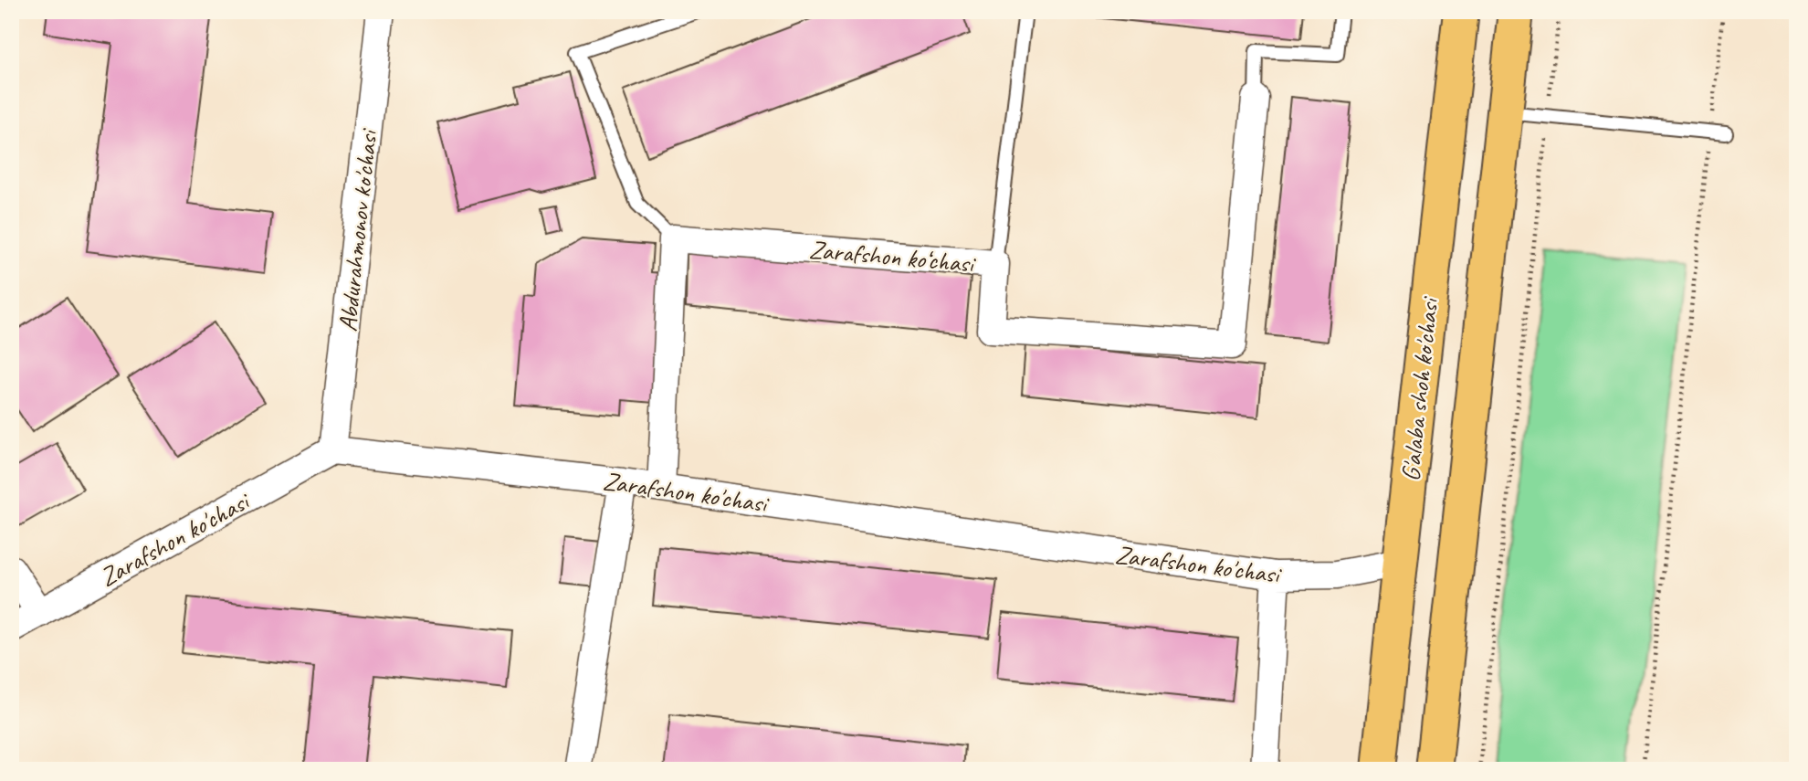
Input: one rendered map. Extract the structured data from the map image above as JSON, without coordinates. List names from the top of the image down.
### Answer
{
  "streets": {
    "main road": ["G'alaba shoh ko'chasi"],
    "street": ["Abdurahmonov ko'chasi", "Zarafshon ko‘chasi", "Zarafshon ko'chasi"]
  },
  "crossings": [
    ["Abdurahmonov ko'chasi", "Zarafshon ko'chasi"],
    ["G'alaba shoh ko'chasi", "Zarafshon ko'chasi"]
  ]
}
